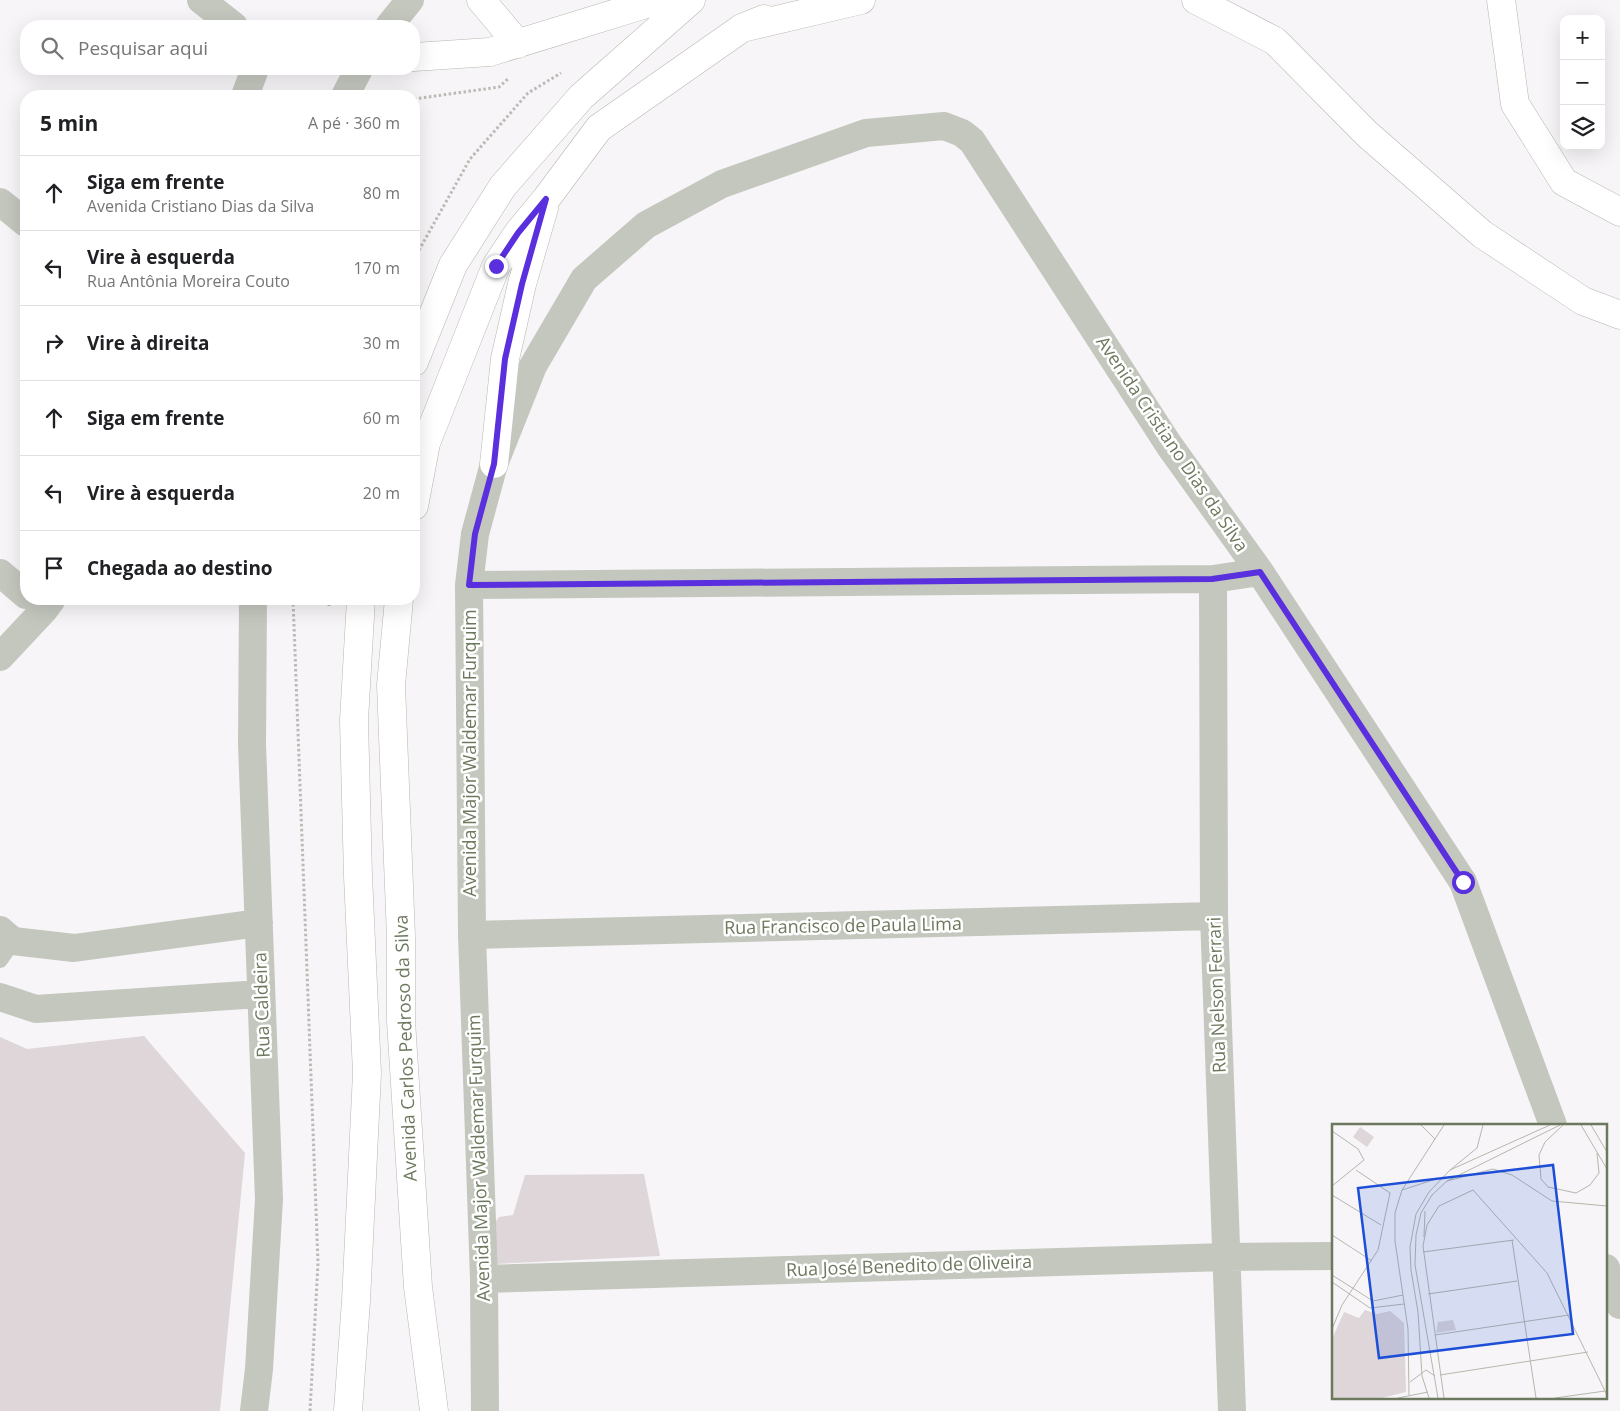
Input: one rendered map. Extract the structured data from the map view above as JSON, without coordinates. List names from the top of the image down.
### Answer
{
  "streets": {
    "main road": ["Avenida Carlos Pedroso da Silva"],
    "street": [
      "Avenida Cristiano Dias da Silva",
      "Avenida Major Waldemar Furquim",
      "Rua Francisco de Paula Lima",
      "Rua Nelson Ferrari",
      "Rua Caldeira",
      "Rua José Benedito de Oliveira"
    ]
  },
  "crossings": [
    ["Avenida Cristiano Dias da Silva", "Avenida Major Waldemar Furquim"],
    ["Avenida Major Waldemar Furquim", "Rua Francisco de Paula Lima"],
    ["Avenida Major Waldemar Furquim", "Rua José Benedito de Oliveira"],
    ["Rua Francisco de Paula Lima", "Rua Nelson Ferrari"],
    ["Rua Nelson Ferrari", "Rua José Benedito de Oliveira"]
  ],
  "page": {
    "map_buttons": ["+", "−"],
    "search": "Pesquisar aqui",
    "heading": ["5 min", "A pé · 360 m"],
    "list": [
      ["Siga em frente", "Avenida Cristiano Dias da Silva", "80 m"],
      ["Vire à esquerda", "Rua Antônia Moreira Couto", "170 m"],
      ["Vire à direita", "30 m"],
      ["Siga em frente", "60 m"],
      ["Vire à esquerda", "20 m"],
      "Chegada ao destino"
    ]
  }
}
